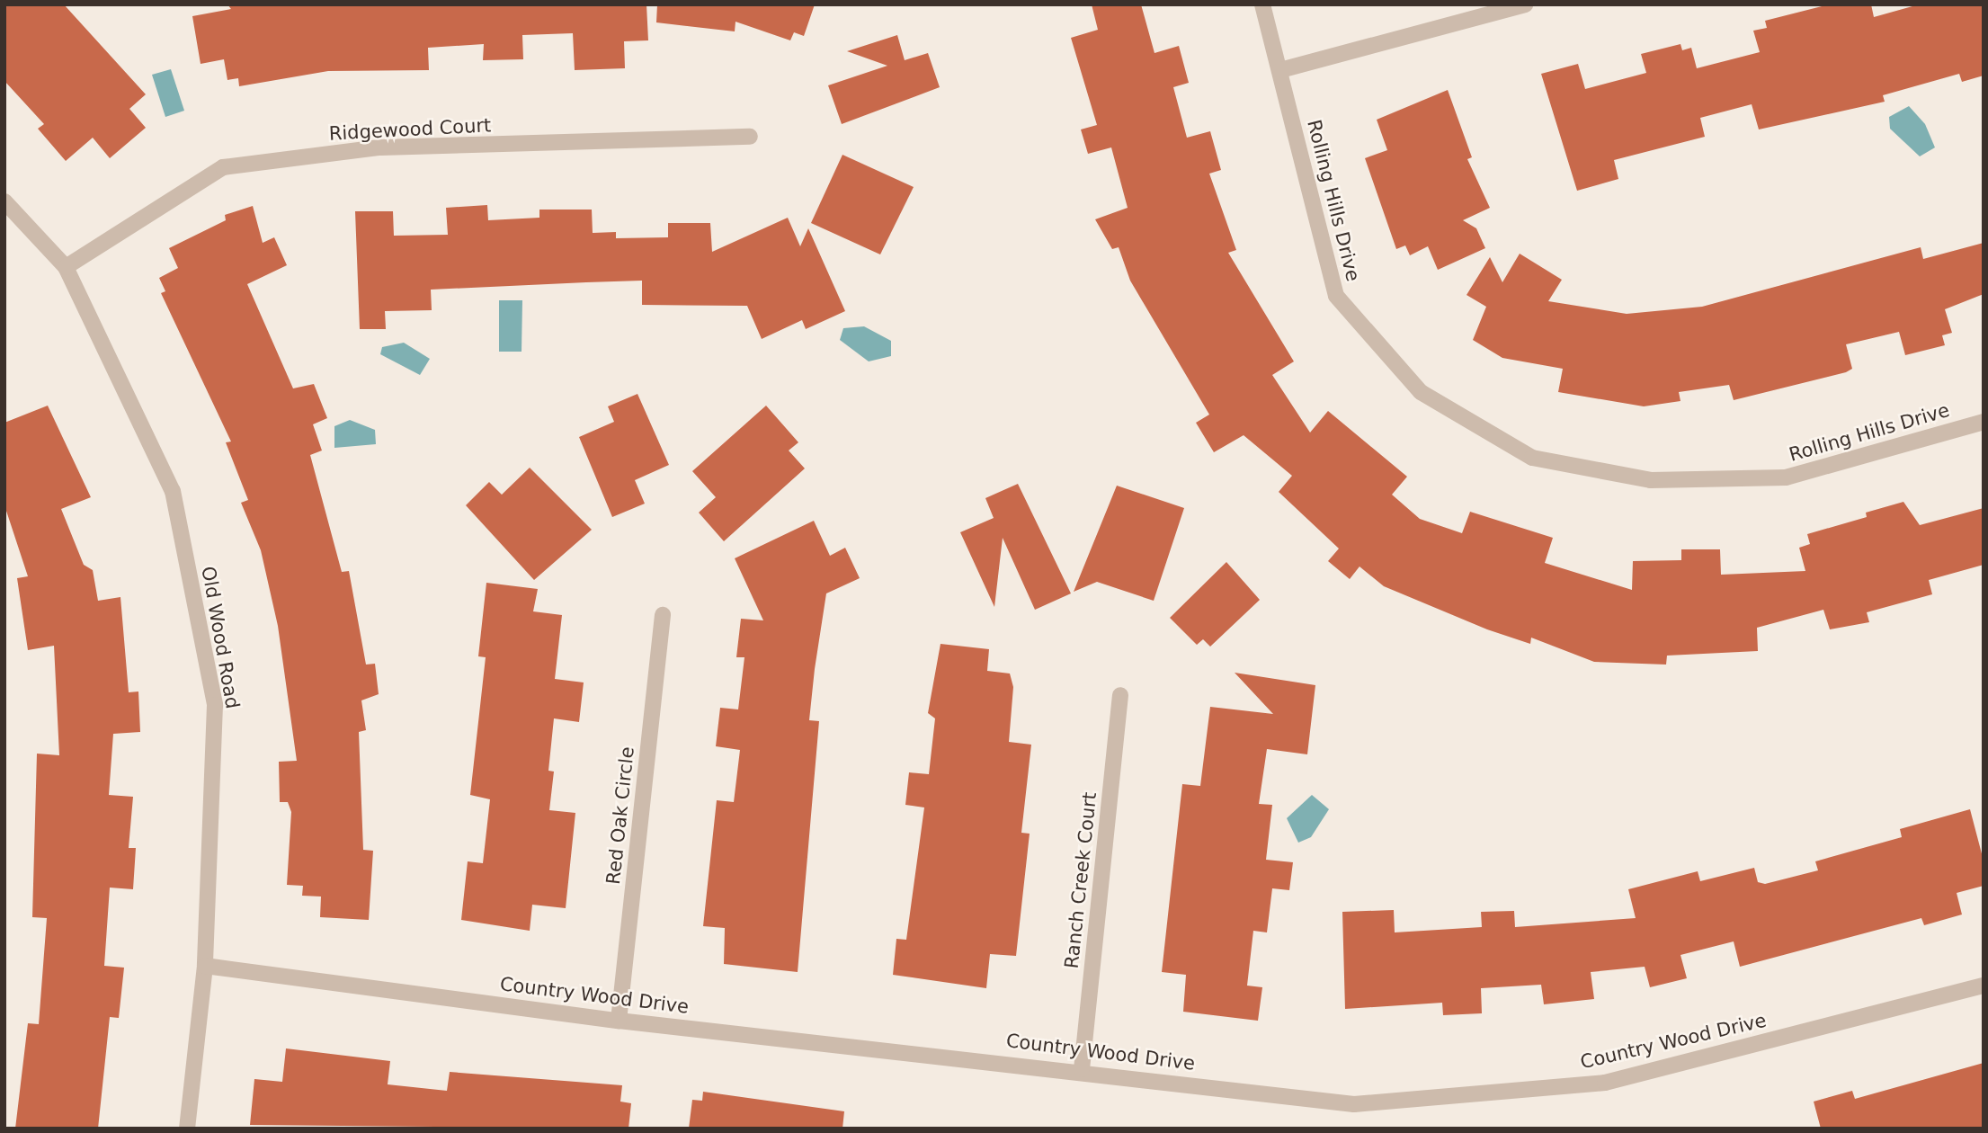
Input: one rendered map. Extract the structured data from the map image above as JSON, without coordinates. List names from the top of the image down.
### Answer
{
  "streets": {
    "street": [
      "Ridgewood Court",
      "Rolling Hills Drive",
      "Old Wood Road",
      "Red Oak Circle",
      "Ranch Creek Court",
      "Country Wood Drive"
    ]
  },
  "crossings": [
    ["Ridgewood Court", "Old Wood Road"],
    ["Old Wood Road", "Country Wood Drive"],
    ["Red Oak Circle", "Country Wood Drive"],
    ["Ranch Creek Court", "Country Wood Drive"]
  ]
}
